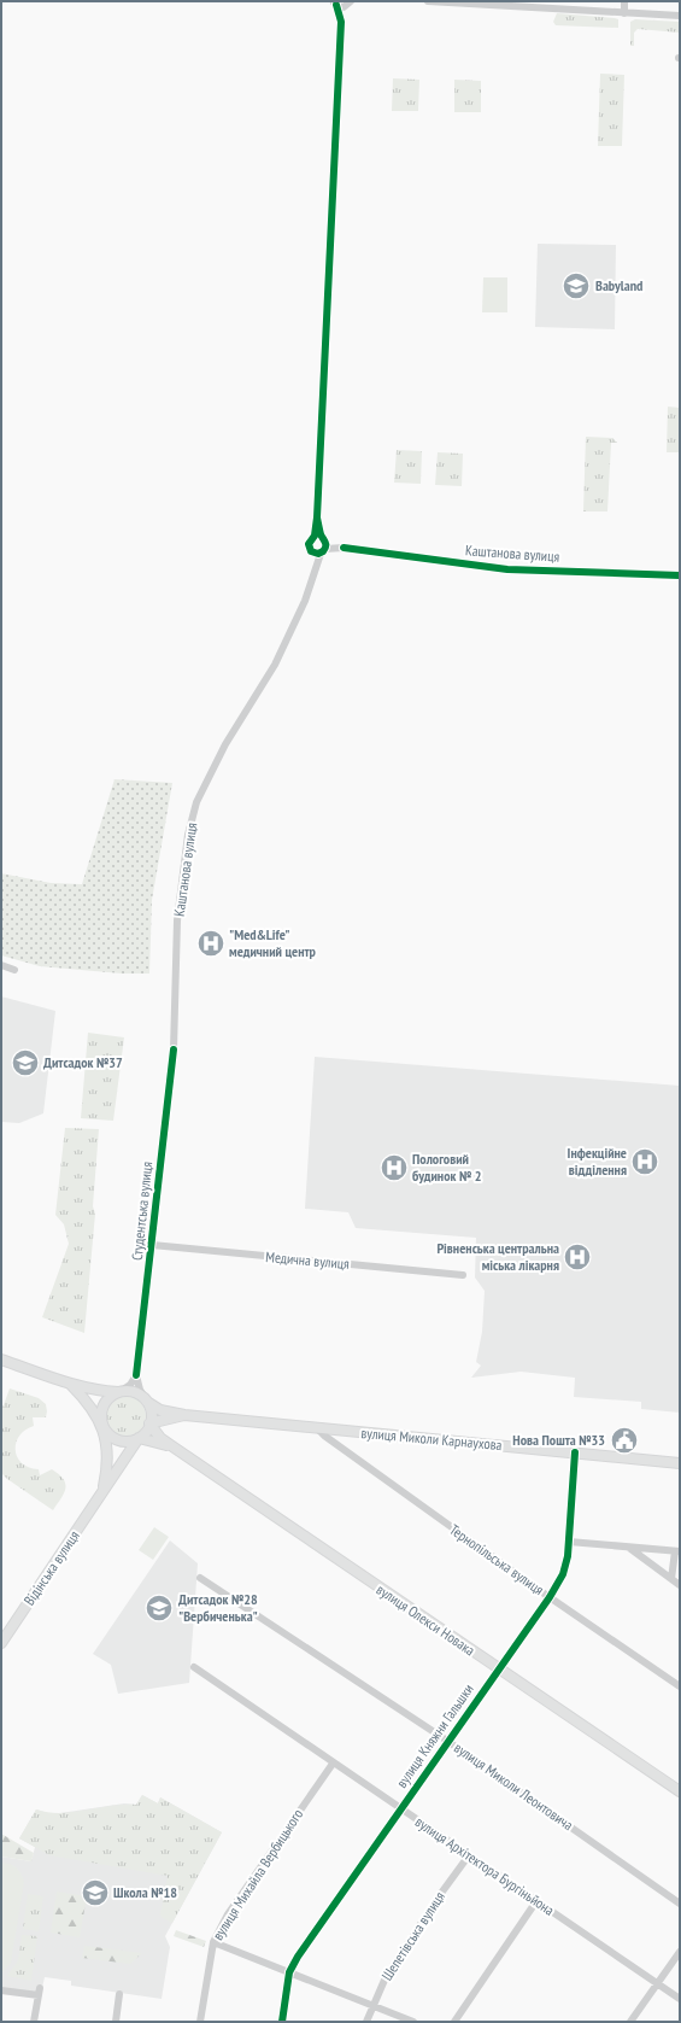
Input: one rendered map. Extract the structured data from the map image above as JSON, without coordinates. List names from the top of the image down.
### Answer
{
  "streets": {
    "main road": ["вулиця Миколи Карнаухова", "Відінська вулиця", "вулиця Олекси Новака"],
    "street": [
      "Каштанова вулиця",
      "Студентська вулиця",
      "Медична вулиця",
      "Тернопільська вулиця",
      "вулиця Княжни Гальшки",
      "вулиця Миколи Леонтовича",
      "вулиця Архітектора Бургіньйона",
      "вулиця Михайла Вербицького",
      "Шепетівська вулиця"
    ]
  },
  "crossings": [
    ["Каштанова вулиця", "Студентська вулиця"],
    ["Студентська вулиця", "Медична вулиця"],
    ["вулиця Миколи Карнаухова", "Тернопільська вулиця"],
    ["вулиця Миколи Карнаухова", "Відінська вулиця"],
    ["вулиця Миколи Карнаухова", "вулиця Олекси Новака"],
    ["вулиця Миколи Карнаухова", "вулиця Княжни Гальшки"],
    ["Тернопільська вулиця", "вулиця Княжни Гальшки"],
    ["Відінська вулиця", "вулиця Олекси Новака"],
    ["вулиця Олекси Новака", "вулиця Княжни Гальшки"],
    ["вулиця Княжни Гальшки", "вулиця Миколи Леонтовича"],
    ["вулиця Княжни Гальшки", "вулиця Архітектора Бургіньйона"],
    ["вулиця Архітектора Бургіньйона", "вулиця Михайла Вербицького"],
    ["вулиця Архітектора Бургіньйона", "Шепетівська вулиця"]
  ],
  "places": {
    "school or university": [
      "Babyland",
      "Дитсадок №37",
      "Дитсадок №28 \"Вербиченька\"",
      "Школа №18"
    ],
    "hospital": [
      "\"Med&Life\" медичний центр",
      "Інфекційне відділення",
      "Пологовий будинок № 2",
      "Рівненська центральна міська лікарня"
    ],
    "public building": ["Нова Пошта №33"]
  }
}
